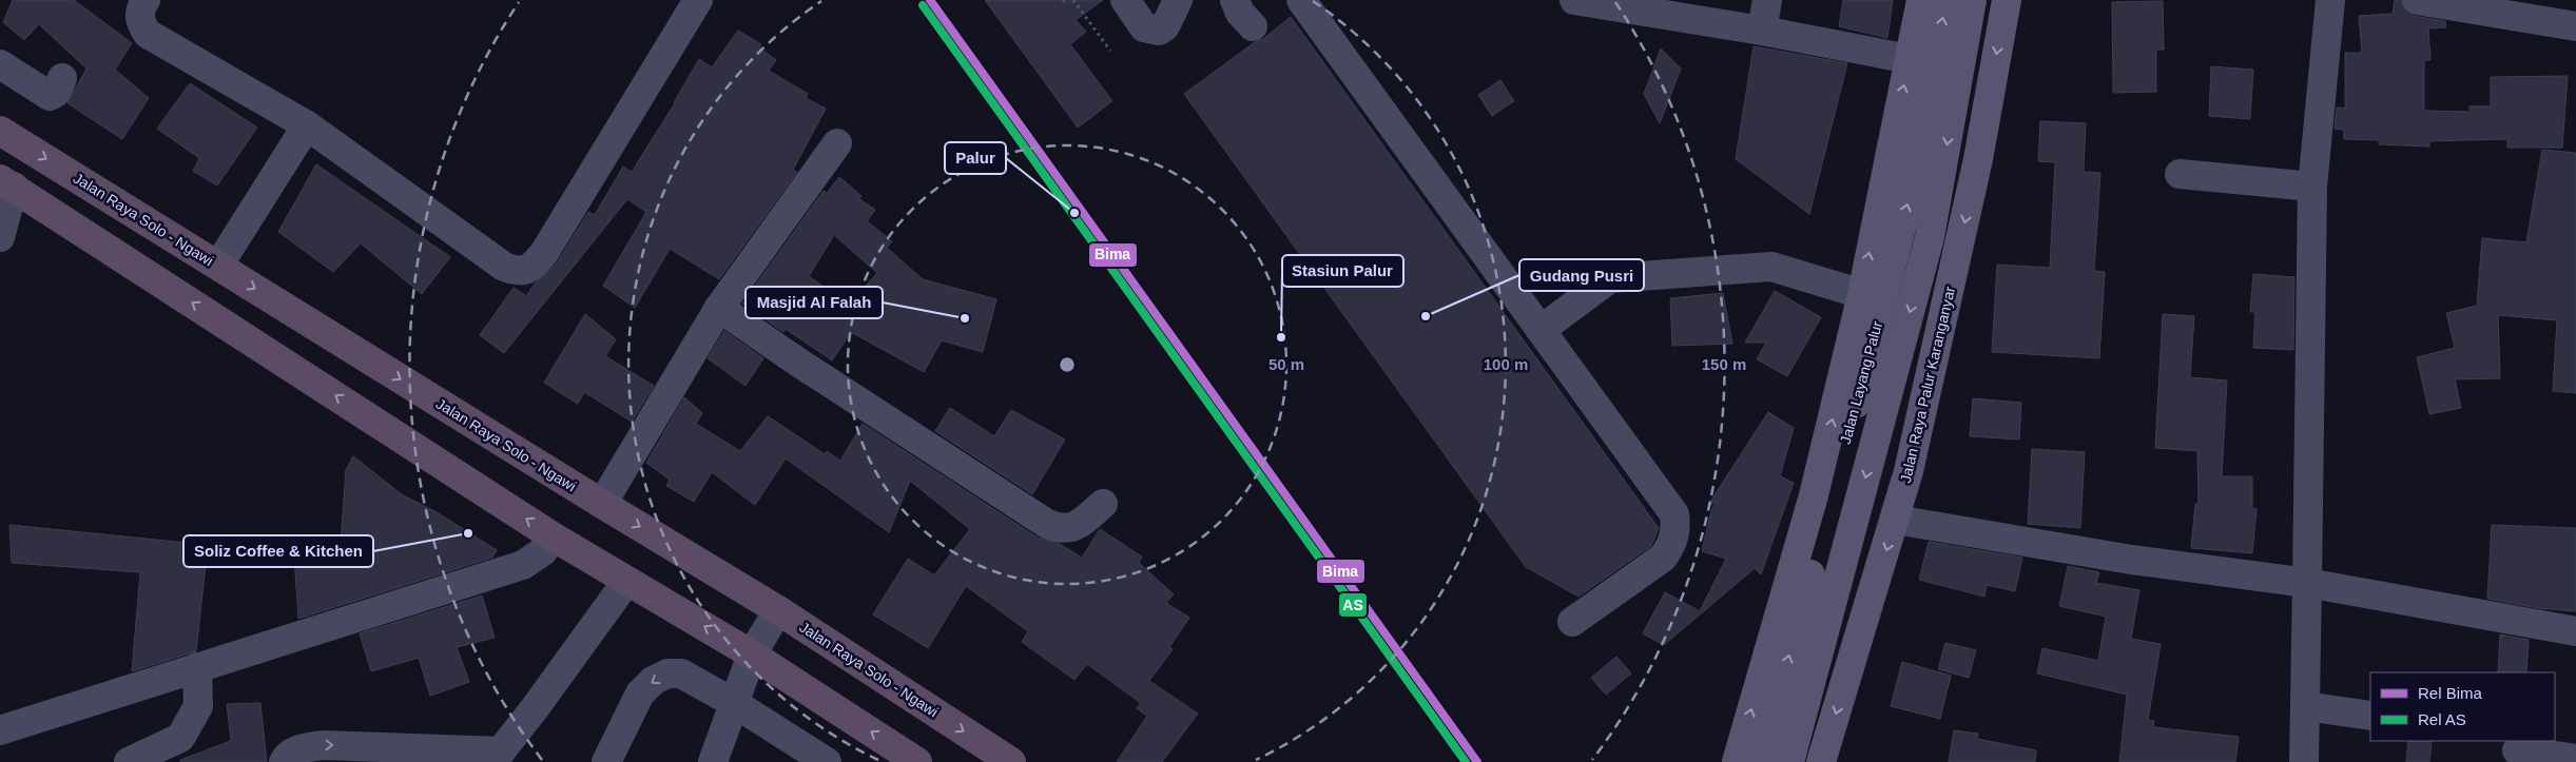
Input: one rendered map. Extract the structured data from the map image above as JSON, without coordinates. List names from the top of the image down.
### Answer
{
  "streets": {
    "highway": ["Jalan Raya Solo - Ngawi"],
    "main road": ["Jalan Layang Palur", "Jalan Raya Palur Karanganyar"]
  },
  "places": [
    "Palur",
    "Gudang Pusri",
    "Masjid Al Falah",
    "Stasiun Palur",
    "Soliz Coffee & Kitchen"
  ],
  "lines": ["rail line Bima", "rail line AS"],
  "legend": ["Rel Bima", "Rel AS"],
  "rings": ["50 m", "100 m", "150 m"]
}
